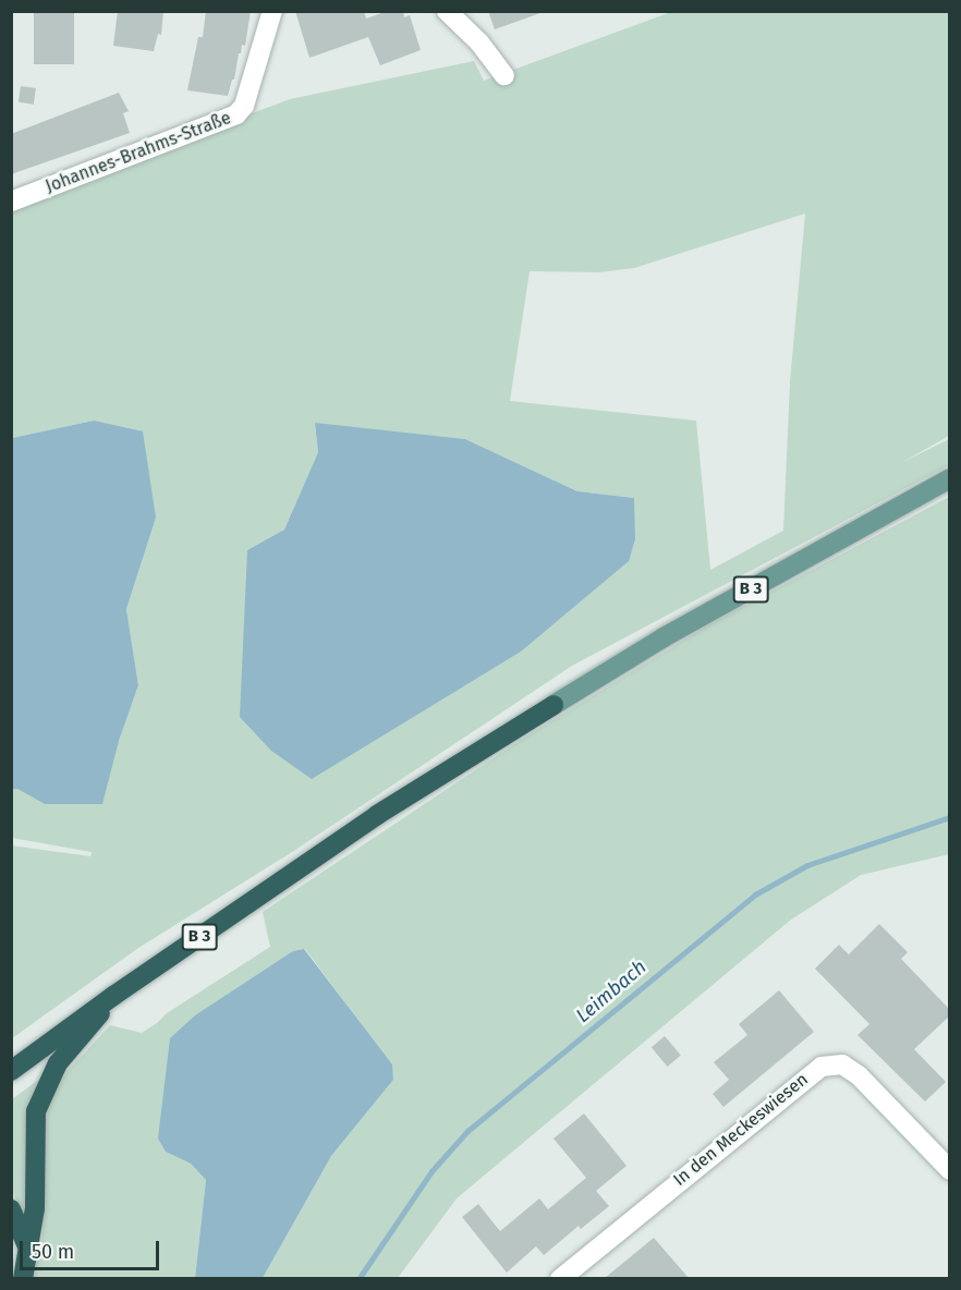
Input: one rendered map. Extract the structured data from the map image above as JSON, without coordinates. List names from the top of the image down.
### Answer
{
  "streets": {
    "highway": ["B 3"],
    "street": ["Johannes-Brahms-Straße", "In den Meckeswiesen"]
  },
  "water": ["Leimbach"],
  "scale_bar": "50 m"
}
